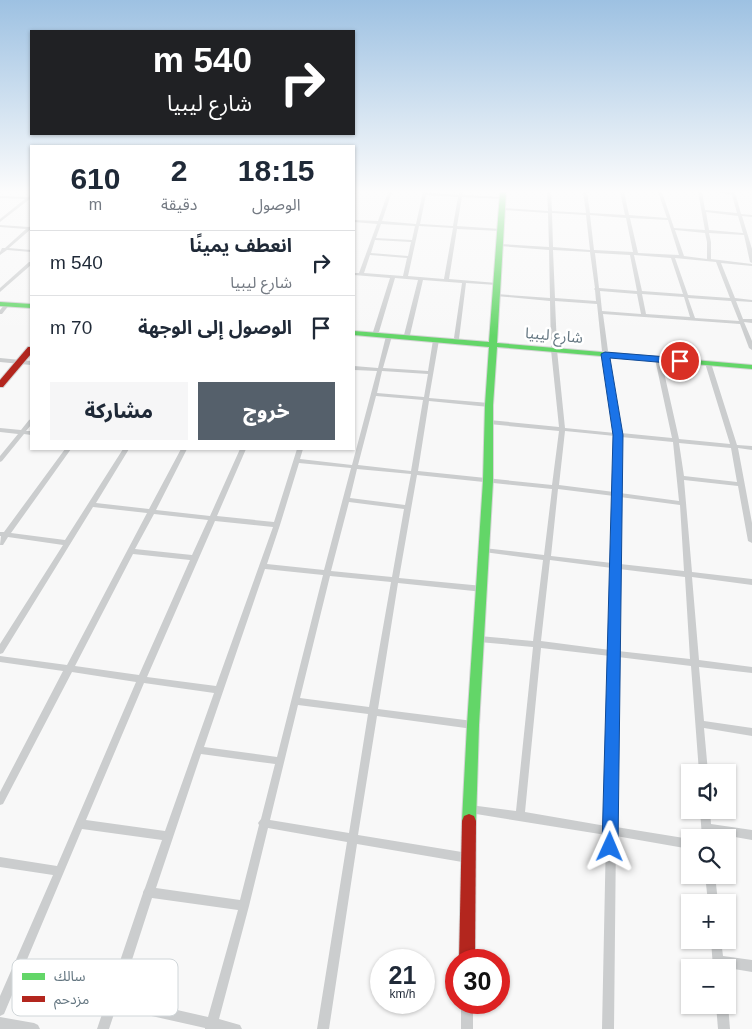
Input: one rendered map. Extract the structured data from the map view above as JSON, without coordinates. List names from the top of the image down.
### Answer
{
  "streets": {
    "street": ["شارع ليبيا"]
  },
  "legend": ["سالك", "مزدحم"],
  "page": {
    "turn": ["540 m", "شارع ليبيا"],
    "eta": [
      "18:15",
      "الوصول",
      "2",
      "دقيقة",
      "610",
      "m"
    ],
    "list": [
      {
        "name": "انعطف يمينًا",
        "note": "شارع ليبيا",
        "value": "540 m"
      },
      {
        "name": "الوصول إلى الوجهة",
        "value": "70 m"
      }
    ],
    "buttons": ["خروج", "مشاركة"],
    "map_buttons": ["+", "−"],
    "speed": "21 km/h",
    "limit": "30"
  }
}
